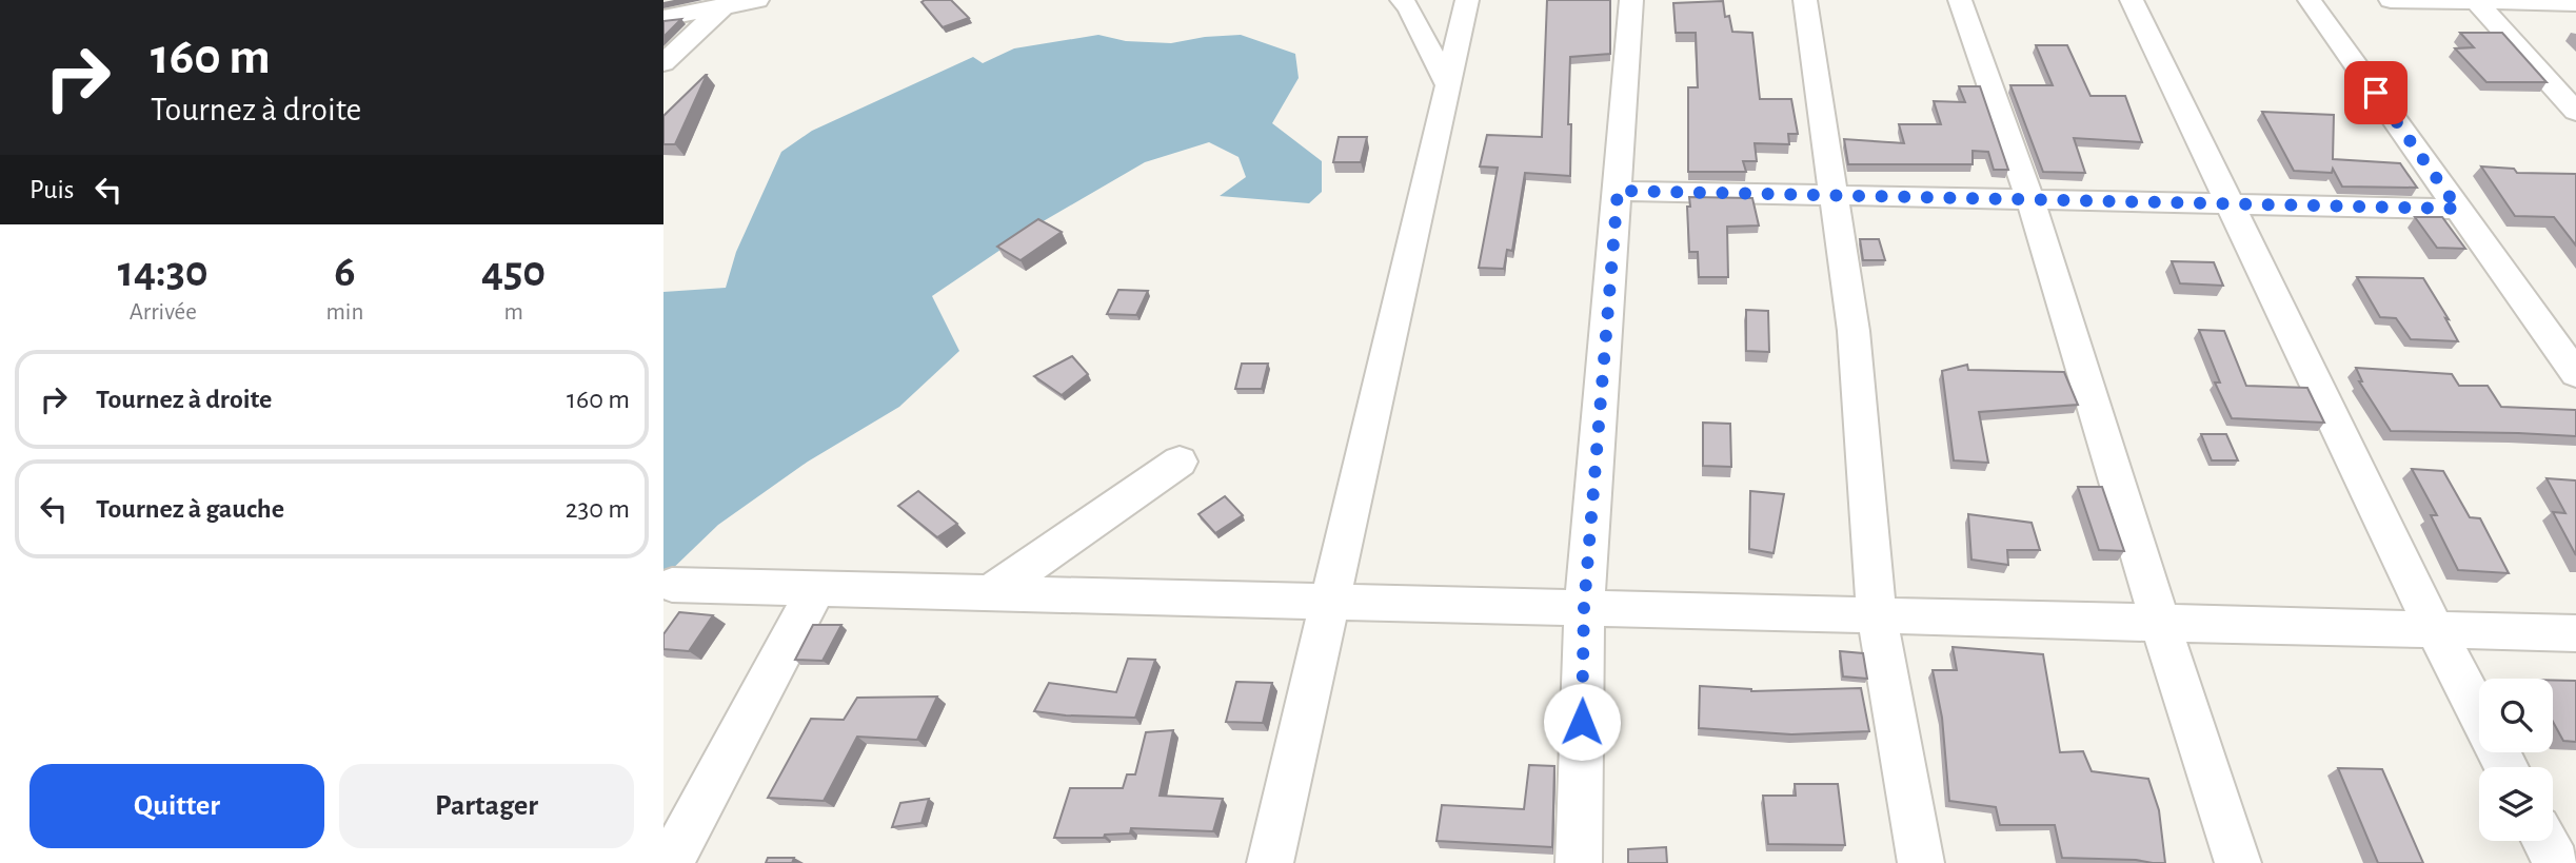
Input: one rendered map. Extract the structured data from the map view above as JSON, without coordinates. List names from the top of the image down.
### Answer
{
  "page": {
    "turn": ["160 m", "Tournez à droite"],
    "then": "Puis",
    "eta": [
      "14:30",
      "Arrivée",
      "6",
      "min",
      "450",
      "m"
    ],
    "list": [
      {
        "name": "Tournez à droite",
        "value": "160 m"
      },
      {
        "name": "Tournez à gauche",
        "value": "230 m"
      }
    ],
    "buttons": ["Quitter", "Partager"]
  }
}
